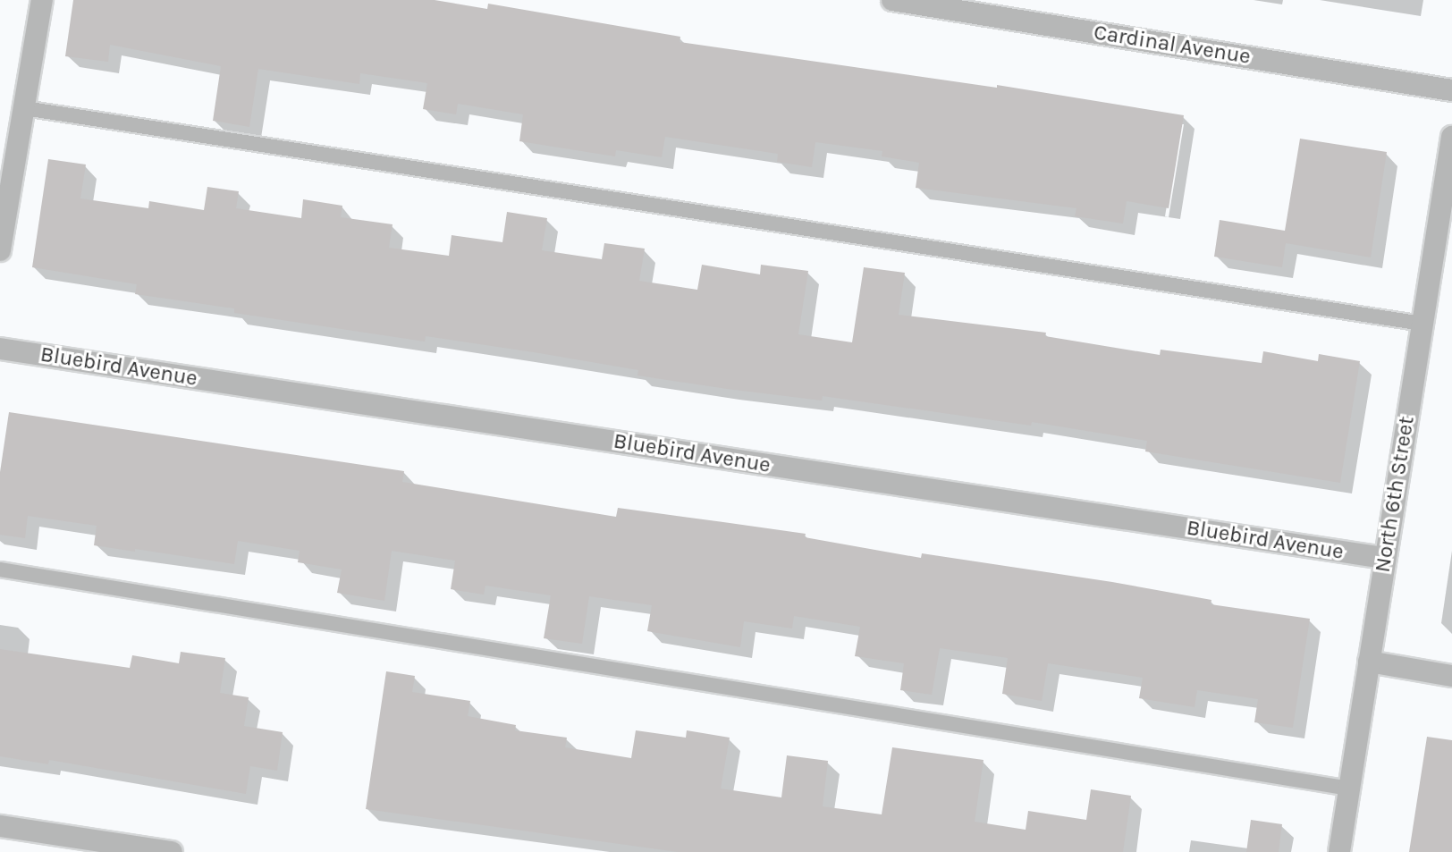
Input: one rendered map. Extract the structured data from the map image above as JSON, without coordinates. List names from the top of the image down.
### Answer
{
  "streets": {
    "street": ["Cardinal Avenue", "Bluebird Avenue", "North 6th Street"]
  },
  "crossings": [
    ["Bluebird Avenue", "North 6th Street"]
  ]
}
